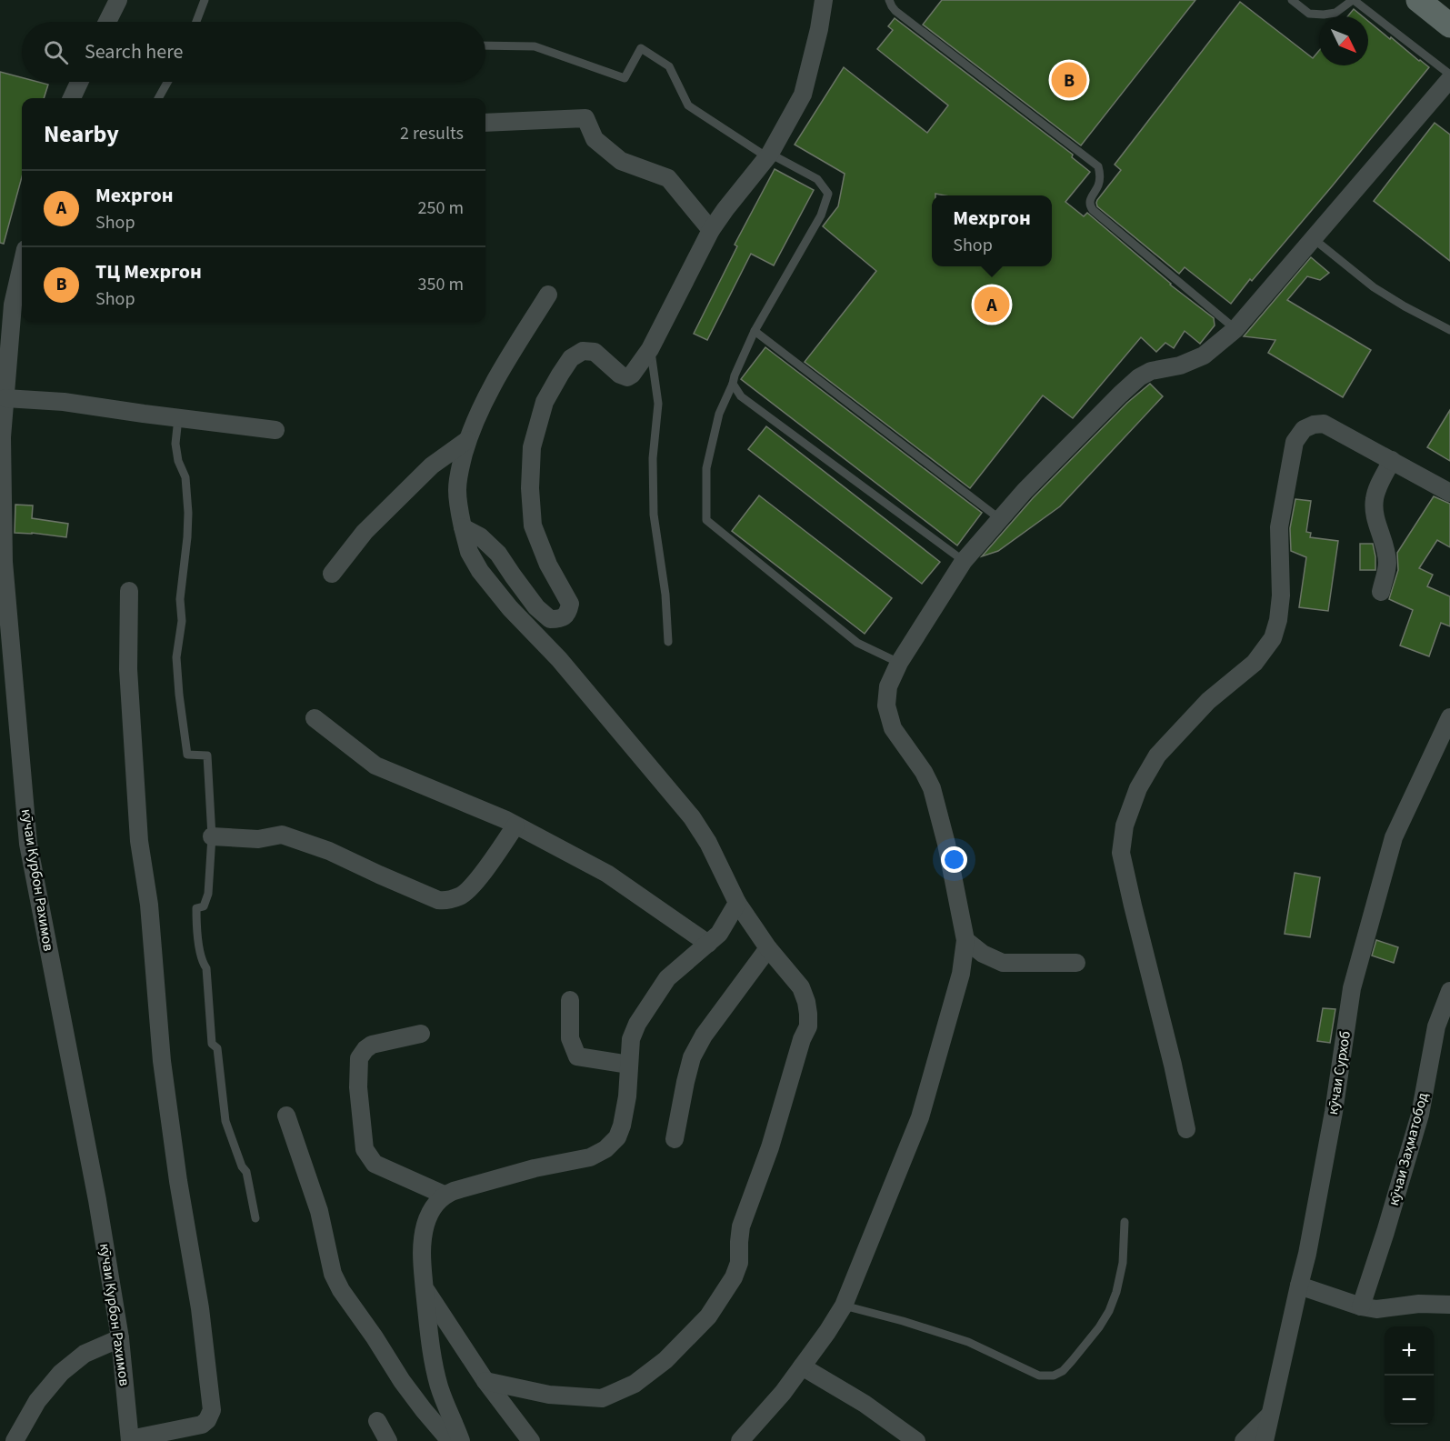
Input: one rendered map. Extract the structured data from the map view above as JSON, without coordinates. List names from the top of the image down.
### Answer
{
  "streets": {
    "street": ["кӯчаи Курбон Рахимов", "кӯчаи Сурхоб", "кӯчаи Заҳматобод"]
  },
  "north": "bottom right",
  "page": {
    "search": "Search here",
    "pins": ["B", "A"],
    "heading": ["Nearby", "2 results"],
    "list": [
      {
        "mark": "A",
        "name": "Мехргон",
        "note": "Shop",
        "value": "250 m"
      },
      {
        "mark": "B",
        "name": "ТЦ Мехргон",
        "note": "Shop",
        "value": "350 m"
      }
    ],
    "popup": ["Мехргон", "Shop"],
    "map_buttons": ["+", "−"]
  }
}
